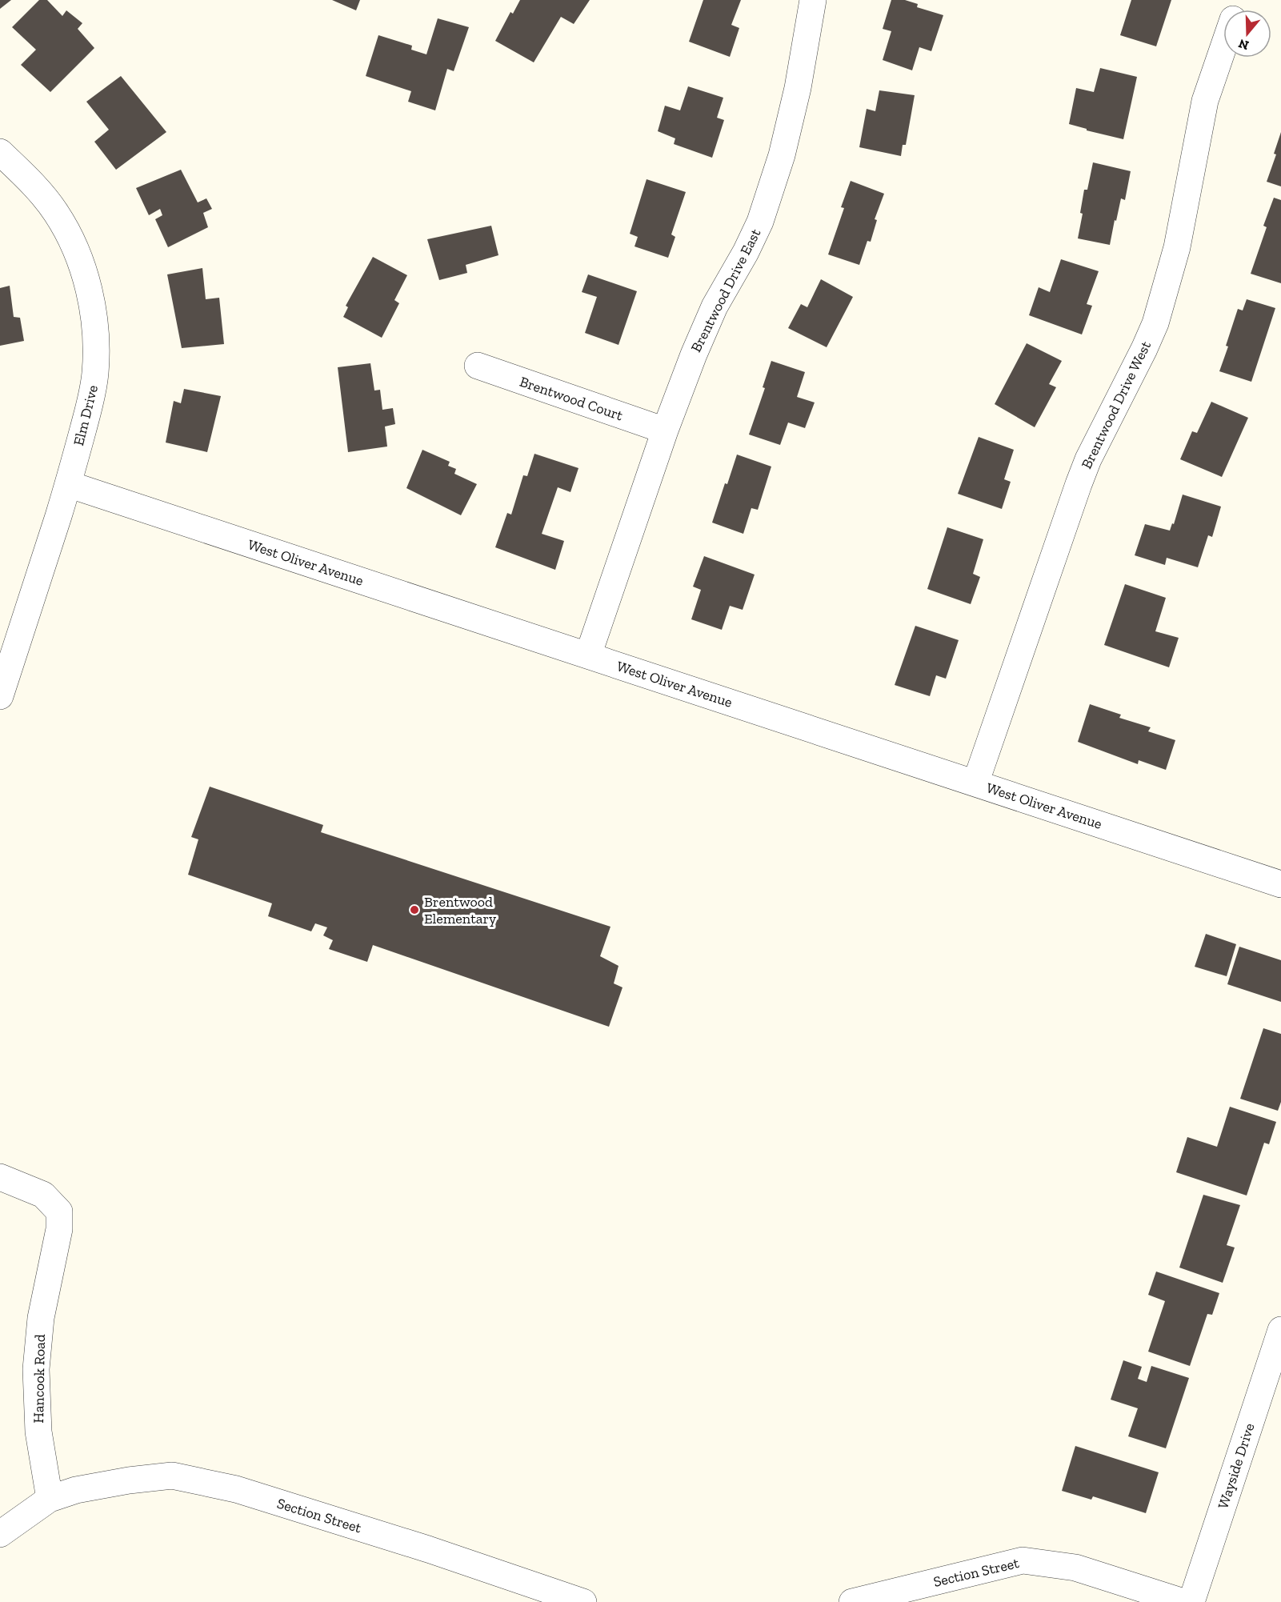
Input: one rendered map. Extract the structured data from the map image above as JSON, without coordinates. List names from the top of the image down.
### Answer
{
  "streets": {
    "street": [
      "Brentwood Drive East",
      "Brentwood Court",
      "Brentwood Drive West",
      "Elm Drive",
      "West Oliver Avenue",
      "Hancook Road",
      "Wayside Drive",
      "Section Street"
    ]
  },
  "crossings": [
    ["Brentwood Drive East", "Brentwood Court"],
    ["Brentwood Drive East", "West Oliver Avenue"],
    ["Brentwood Drive West", "West Oliver Avenue"],
    ["Elm Drive", "West Oliver Avenue"],
    ["Hancook Road", "Section Street"]
  ],
  "places": ["Brentwood Elementary"],
  "north": "bottom"
}
